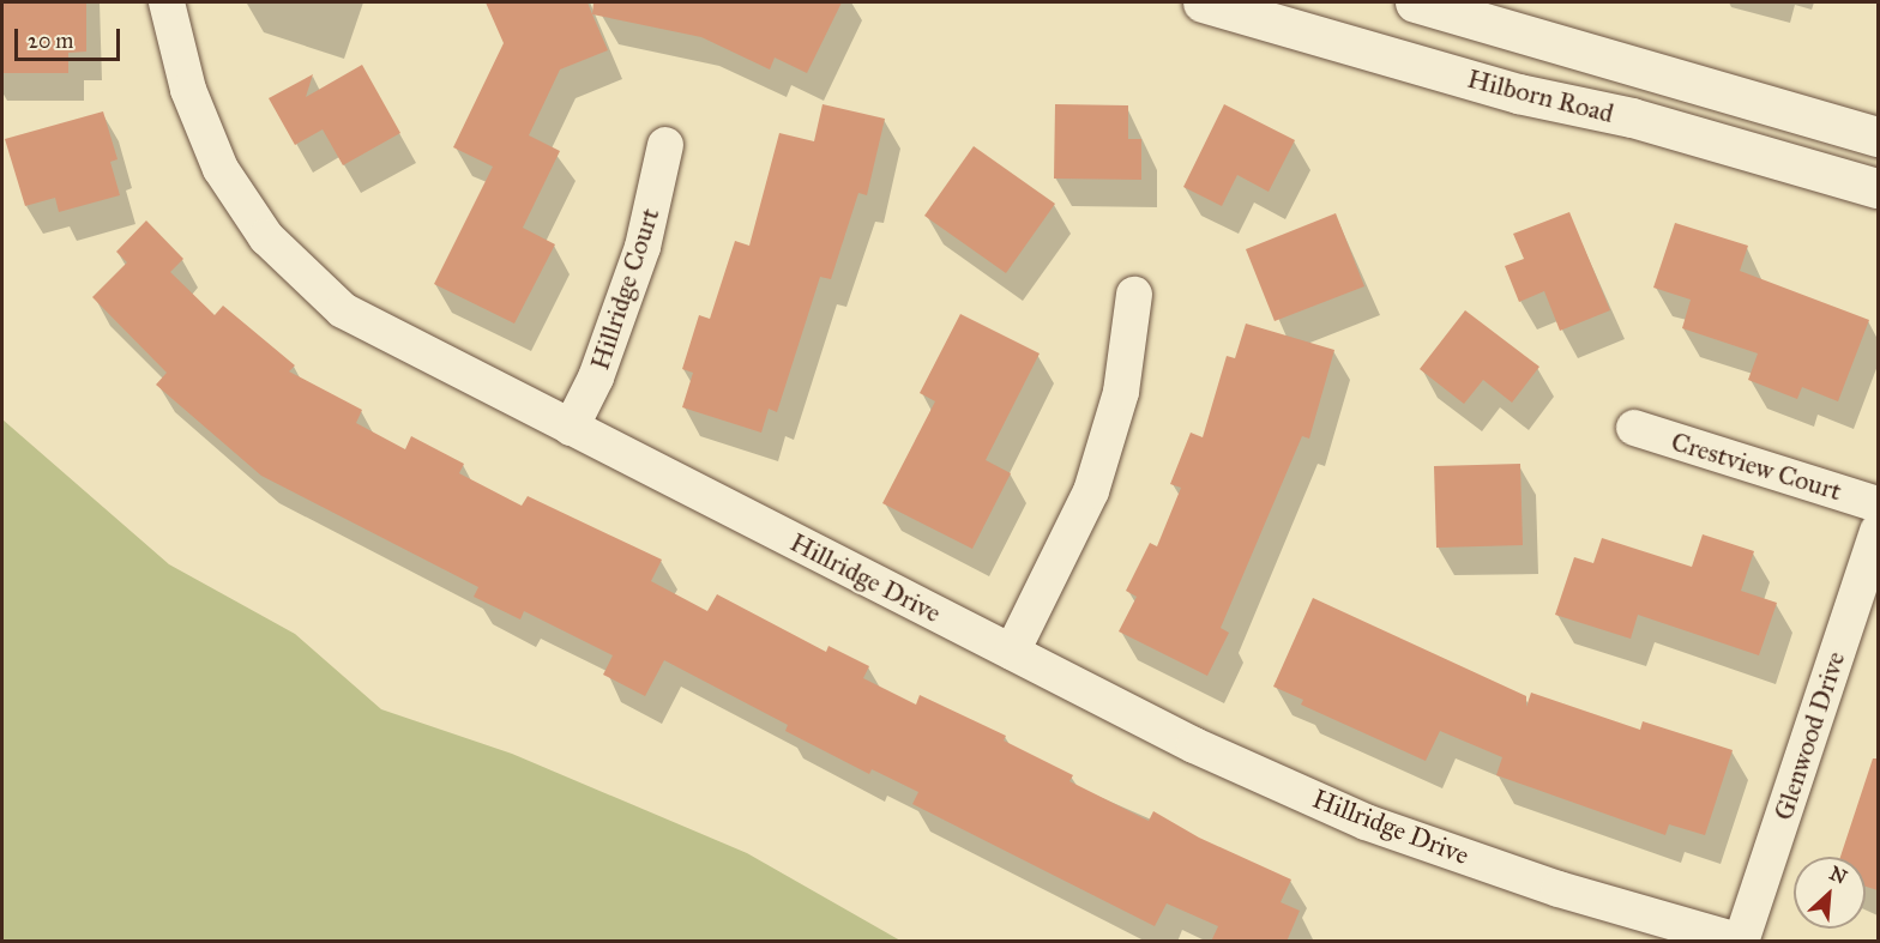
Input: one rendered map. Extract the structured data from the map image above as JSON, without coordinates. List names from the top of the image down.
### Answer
{
  "streets": {
    "street": [
      "Hilborn Road",
      "Hillridge Court",
      "Crestview Court",
      "Hillridge Drive",
      "Glenwood Drive"
    ]
  },
  "crossings": [
    ["Hillridge Court", "Hillridge Drive"],
    ["Hillridge Drive", "Glenwood Drive"]
  ],
  "scale_bar": "20 m",
  "north": "top right"
}
